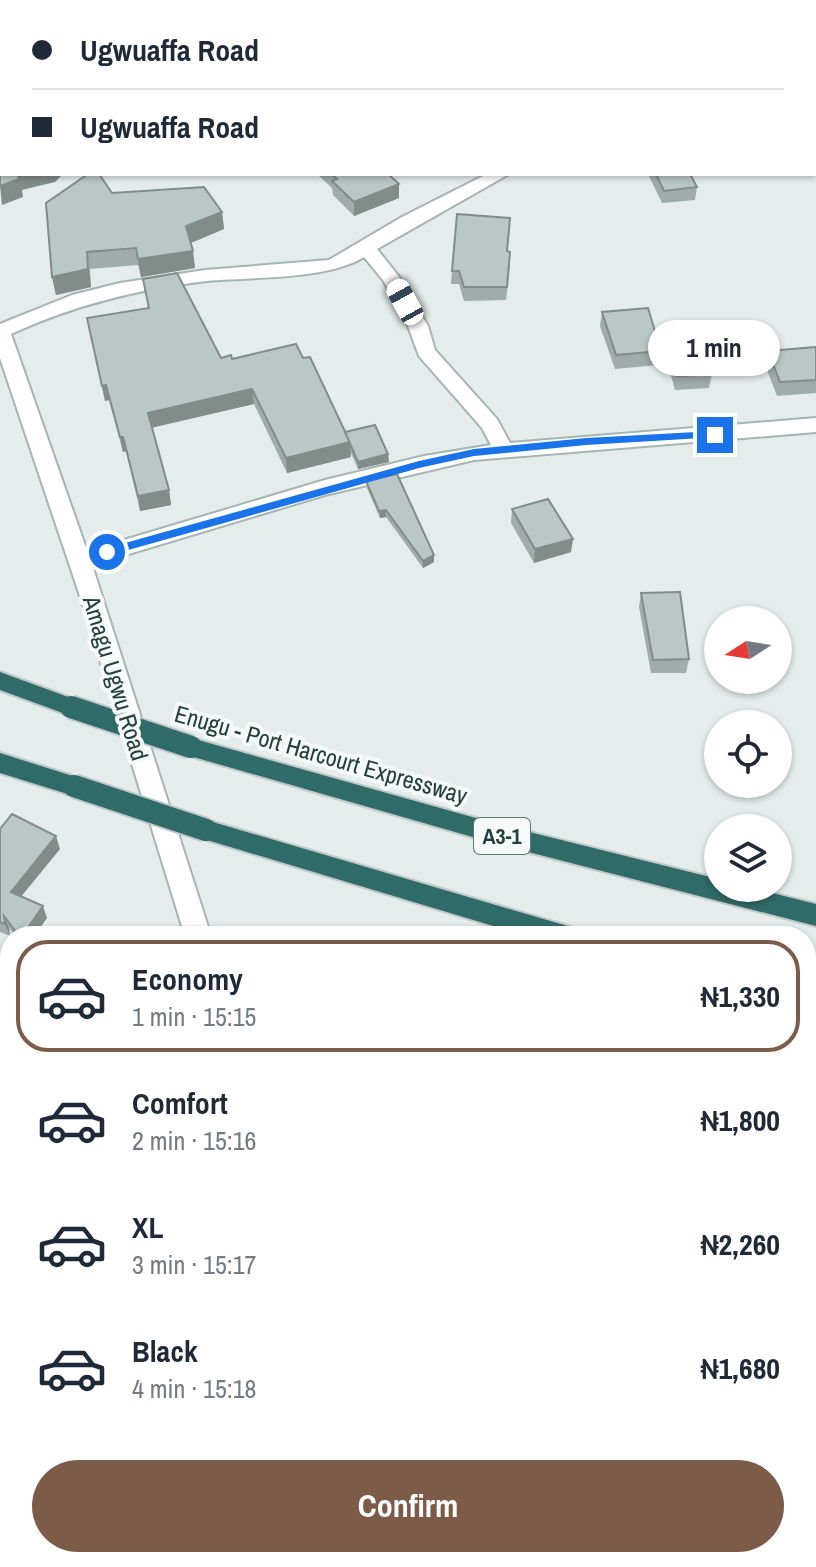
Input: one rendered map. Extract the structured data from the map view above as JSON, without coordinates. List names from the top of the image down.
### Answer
{
  "streets": {
    "highway": ["Enugu - Port Harcourt Expressway", "A3-1"],
    "street": ["Amagu Ugwu Road"]
  },
  "north": "left",
  "page": {
    "banner": ["Ugwuaffa Road", "Ugwuaffa Road"],
    "bubble": "1 min",
    "list": [
      {
        "name": "Economy",
        "note": "1 min · 15:15",
        "value": "₦1,330"
      },
      {
        "name": "Comfort",
        "note": "2 min · 15:16",
        "value": "₦1,800"
      },
      {
        "name": "XL",
        "note": "3 min · 15:17",
        "value": "₦2,260"
      },
      {
        "name": "Black",
        "note": "4 min · 15:18",
        "value": "₦1,680"
      }
    ],
    "buttons": "Confirm"
  }
}
